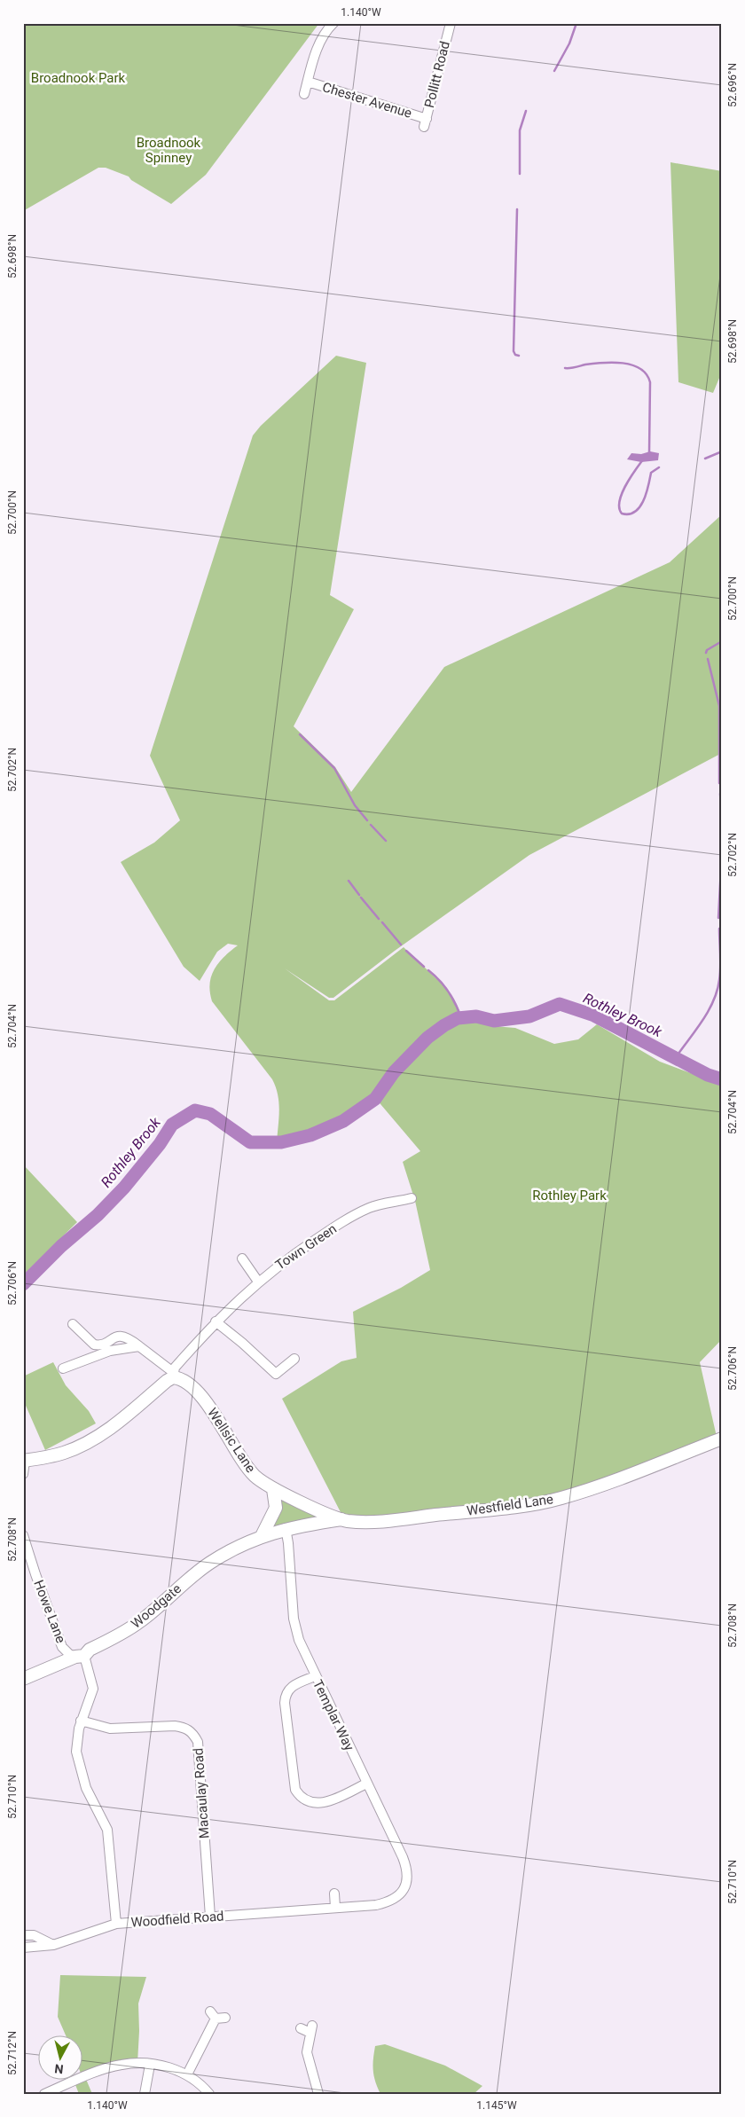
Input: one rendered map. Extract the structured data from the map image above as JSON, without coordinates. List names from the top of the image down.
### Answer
{
  "streets": {
    "street": [
      "Pollitt Road",
      "Chester Avenue",
      "Town Green",
      "Wellsic Lane",
      "Westfield Lane",
      "Woodgate",
      "Howe Lane",
      "Templar Way",
      "Macaulay Road",
      "Woodfield Road"
    ]
  },
  "crossings": [
    ["Pollitt Road", "Chester Avenue"],
    ["Town Green", "Wellsic Lane"],
    ["Wellsic Lane", "Westfield Lane"],
    ["Wellsic Lane", "Woodgate"],
    ["Westfield Lane", "Woodgate"],
    ["Woodgate", "Howe Lane"],
    ["Woodgate", "Templar Way"],
    ["Templar Way", "Woodfield Road"],
    ["Macaulay Road", "Woodfield Road"]
  ],
  "water": ["Rothley Brook"],
  "parks": ["Broadnook Park", "Broadnook Spinney", "Rothley Park"],
  "north": "bottom",
  "coordinates": [
    "1.140°W",
    "52.696°N",
    "52.698°N",
    "52.700°N",
    "52.702°N",
    "52.704°N",
    "52.706°N",
    "52.708°N",
    "52.710°N",
    "52.712°N",
    "1.145°W"
  ]
}
